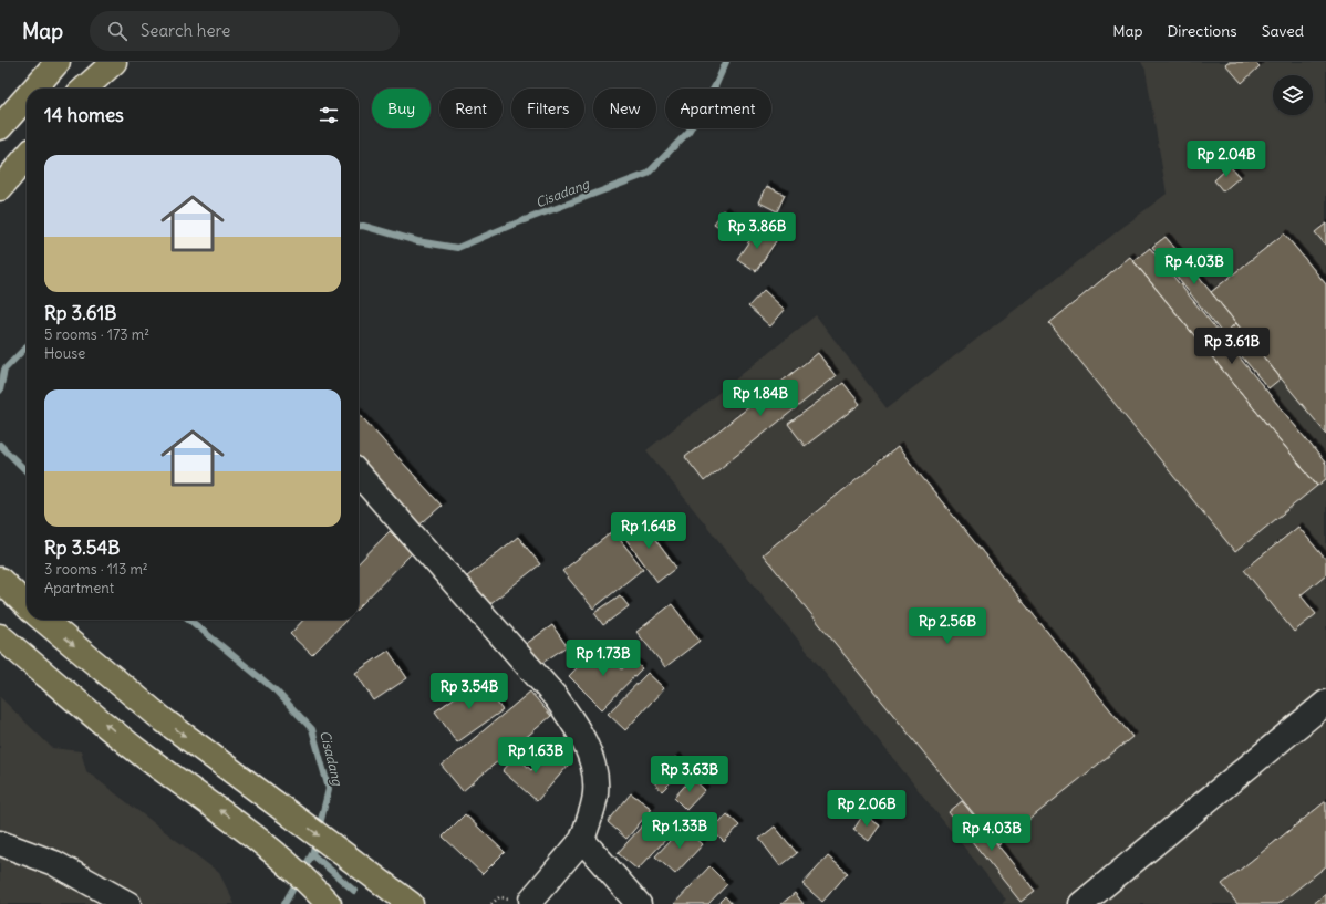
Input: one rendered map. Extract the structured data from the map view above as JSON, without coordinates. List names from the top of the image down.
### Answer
{
  "water": ["Cisadang"],
  "page": {
    "header": "Map",
    "search": "Search here",
    "nav": ["Map", "Directions", "Saved"],
    "chip": [
      "Buy",
      "Rent",
      "Filters",
      "New",
      "Apartment"
    ],
    "heading": "14 homes",
    "price": [
      "Rp 2.04B",
      "Rp 3.86B",
      "Rp 4.03B",
      "Rp 3.61B",
      "Rp 1.84B",
      "Rp 1.64B",
      "Rp 2.56B",
      "Rp 1.73B",
      "Rp 3.54B",
      "Rp 1.63B",
      "Rp 3.63B",
      "Rp 2.06B",
      "Rp 1.33B",
      "Rp 4.03B"
    ],
    "list": [
      {
        "name": "Rp 3.61B",
        "note": "5 rooms · 173 m² · House"
      },
      {
        "name": "Rp 3.54B",
        "note": "3 rooms · 113 m² · Apartment"
      }
    ]
  }
}
